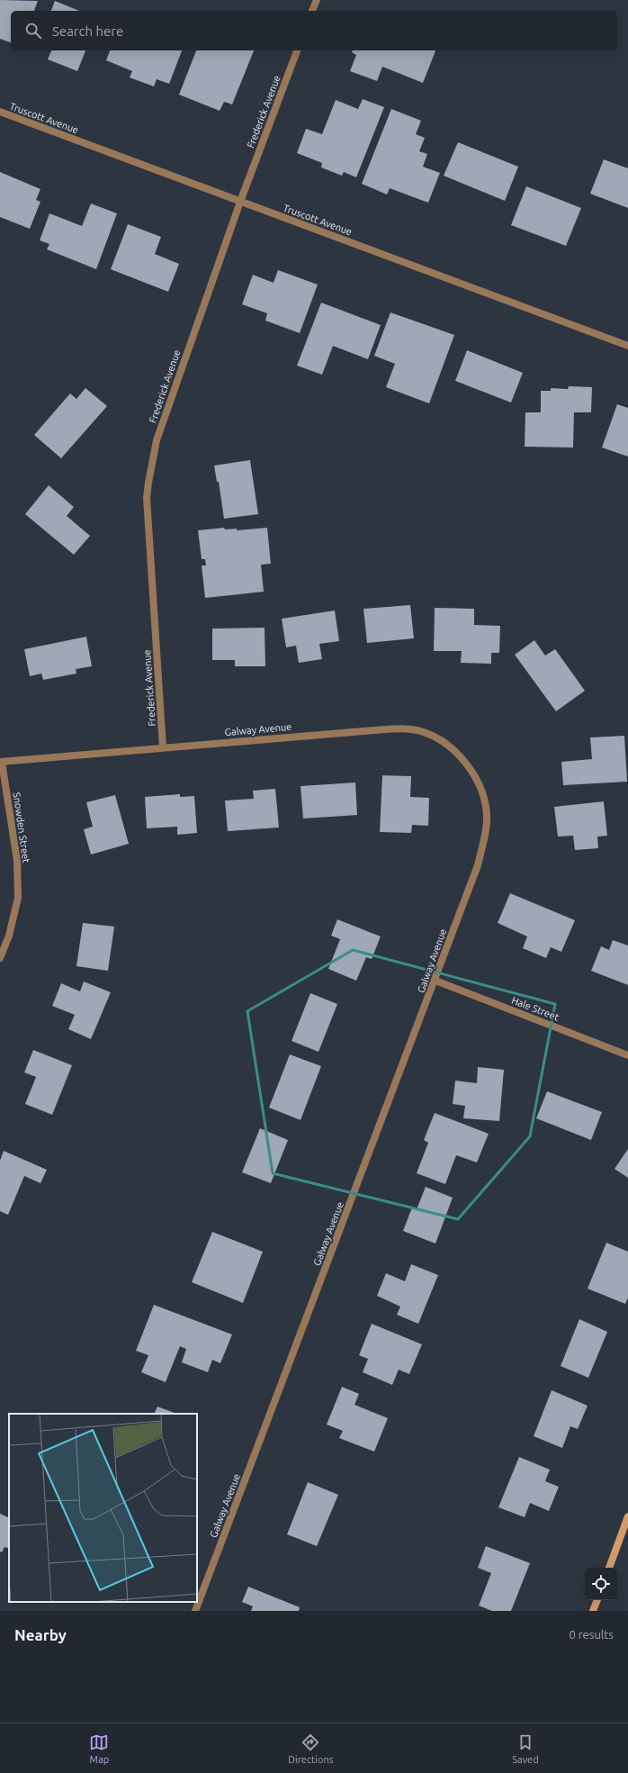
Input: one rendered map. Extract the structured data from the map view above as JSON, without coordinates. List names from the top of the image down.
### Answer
{
  "streets": {
    "street": [
      "Frederick Avenue",
      "Truscott Avenue",
      "Galway Avenue",
      "Snowden Street",
      "Hale Street"
    ]
  },
  "crossings": [
    ["Frederick Avenue", "Truscott Avenue"],
    ["Frederick Avenue", "Galway Avenue"],
    ["Galway Avenue", "Snowden Street"],
    ["Galway Avenue", "Hale Street"]
  ],
  "page": {
    "search": "Search here",
    "heading": ["Nearby", "0 results"],
    "nav": ["Map", "Directions", "Saved"]
  }
}
